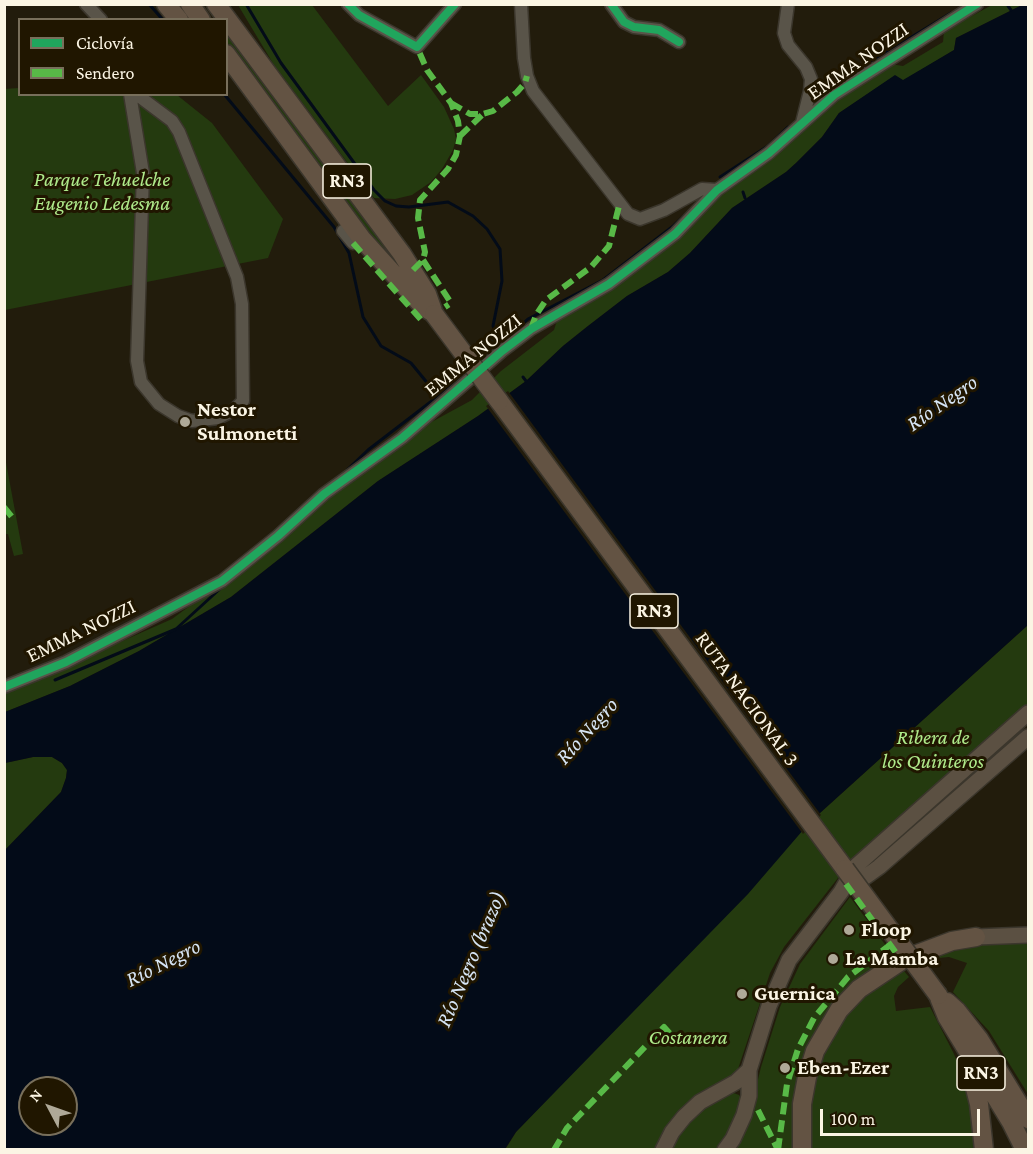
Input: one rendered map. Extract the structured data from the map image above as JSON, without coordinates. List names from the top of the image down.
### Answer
{
  "streets": {
    "highway": ["RN3", "RUTA NACIONAL 3"],
    "street": ["EMMA NOZZI"]
  },
  "crossings": [
    ["RN3", "RUTA NACIONAL 3"]
  ],
  "water": ["Río Negro", "Río Negro (brazo)"],
  "parks": ["Parque Tehuelche Eugenio Ledesma", "Ribera de los Quinteros", "Costanera"],
  "places": [
    "Nestor Sulmonetti",
    "Floop",
    "La Mamba",
    "Guernica",
    "Eben-Ezer"
  ],
  "legend": ["Ciclovía", "Sendero"],
  "scale_bar": "100 m",
  "north": "top left"
}
